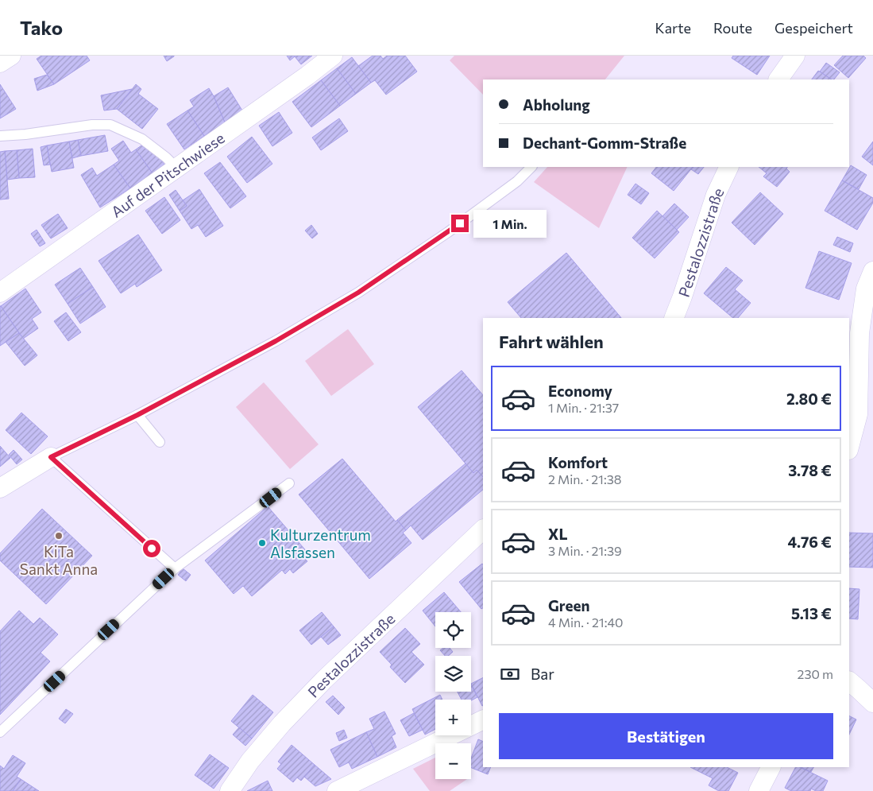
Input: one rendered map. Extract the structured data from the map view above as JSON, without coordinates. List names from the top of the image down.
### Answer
{
  "streets": {
    "street": ["Auf der Pitschwiese", "Pestalozzistraße"]
  },
  "places": ["KiTa Sankt Anna", "Kulturzentrum Alsfassen"],
  "page": {
    "header": "Tako",
    "nav": ["Karte", "Route", "Gespeichert"],
    "banner": ["Abholung", "Dechant-Gomm-Straße"],
    "bubble": "1 Min.",
    "heading": "Fahrt wählen",
    "list": [
      {
        "name": "Economy",
        "note": "1 Min. · 21:37",
        "value": "2.80 €"
      },
      {
        "name": "Komfort",
        "note": "2 Min. · 21:38",
        "value": "3.78 €"
      },
      {
        "name": "XL",
        "note": "3 Min. · 21:39",
        "value": "4.76 €"
      },
      {
        "name": "Green",
        "note": "4 Min. · 21:40",
        "value": "5.13 €"
      }
    ],
    "map_buttons": ["+", "−"],
    "pay": ["Bar", "230 m"],
    "buttons": "Bestätigen"
  }
}
